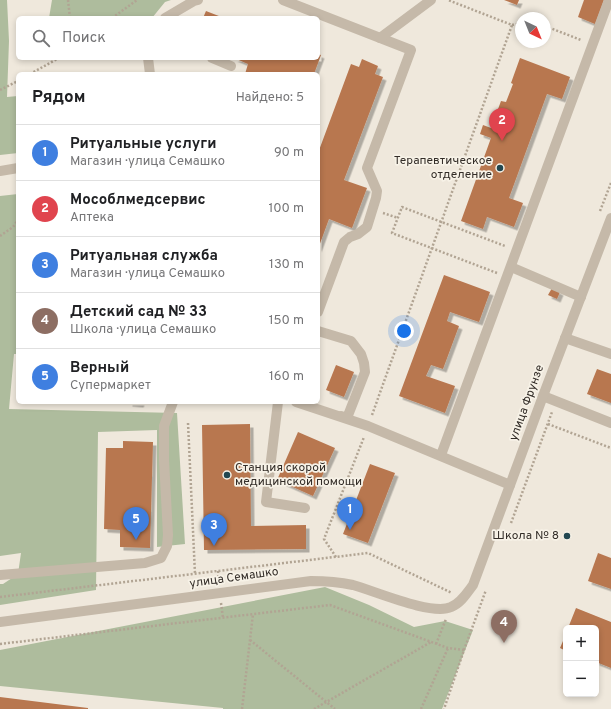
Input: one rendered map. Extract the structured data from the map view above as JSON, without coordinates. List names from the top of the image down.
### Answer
{
  "streets": {
    "street": ["улица Фрунзе", "улица Семашко"]
  },
  "crossings": [
    ["улица Фрунзе", "улица Семашко"]
  ],
  "places": ["Терапевтическое отделение", "Станция скорой медицинской помощи", "Школа № 8"],
  "north": "bottom right",
  "page": {
    "search": "Поиск",
    "heading": ["Рядом", "Найдено: 5"],
    "pins": [
      "2",
      "1",
      "5",
      "3",
      "4"
    ],
    "list": [
      {
        "mark": "1",
        "name": "Ритуальные услуги",
        "note": "Магазин · улица Семашко",
        "value": "90 m"
      },
      {
        "mark": "2",
        "name": "Мособлмедсервис",
        "note": "Аптека",
        "value": "100 m"
      },
      {
        "mark": "3",
        "name": "Ритуальная служба",
        "note": "Магазин · улица Семашко",
        "value": "130 m"
      },
      {
        "mark": "4",
        "name": "Детский сад № 33",
        "note": "Школа · улица Семашко",
        "value": "150 m"
      },
      {
        "mark": "5",
        "name": "Верный",
        "note": "Супермаркет",
        "value": "160 m"
      }
    ],
    "map_buttons": ["+", "−"]
  }
}
